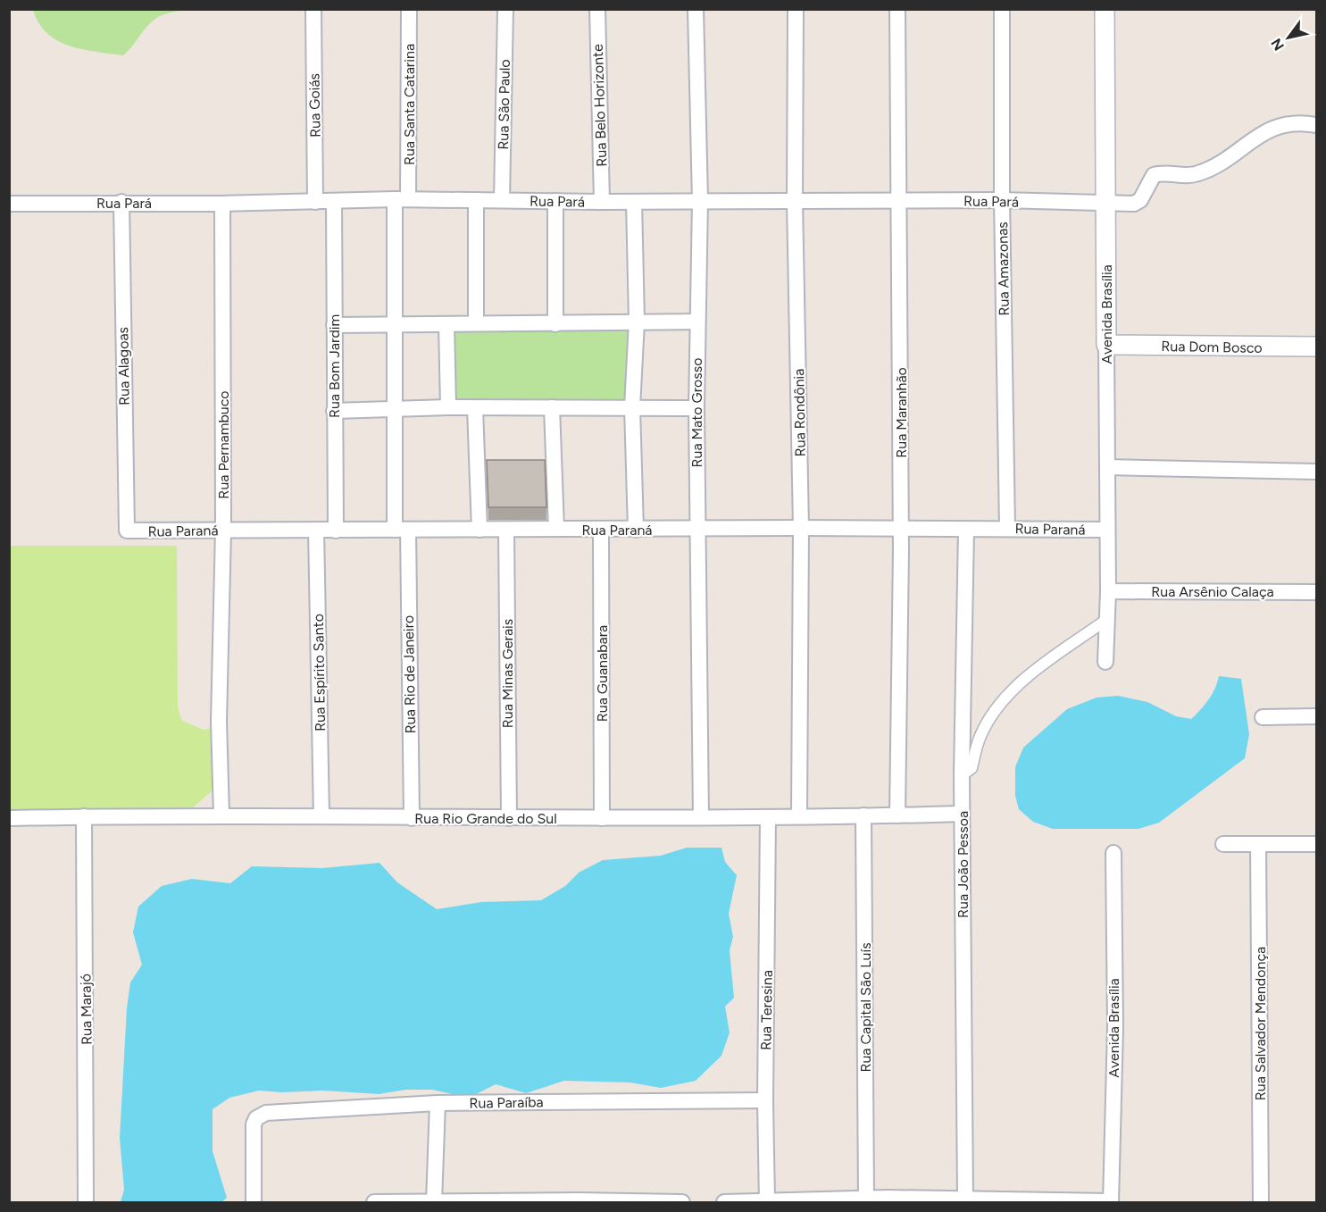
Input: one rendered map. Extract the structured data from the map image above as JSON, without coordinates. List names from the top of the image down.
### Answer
{
  "streets": {
    "street": [
      "Rua Santa Catarina",
      "Rua São Paulo",
      "Rua Goiás",
      "Rua Belo Horizonte",
      "Rua Pará",
      "Rua Amazonas",
      "Avenida Brasília",
      "Rua Dom Bosco",
      "Rua Alagoas",
      "Rua Bom Jardim",
      "Rua Mato Grosso",
      "Rua Rondônia",
      "Rua Maranhão",
      "Rua Pernambuco",
      "Rua Paraná",
      "Rua Arsênio Calaça",
      "Rua Espírito Santo",
      "Rua Minas Gerais",
      "Rua Guanabara",
      "Rua Rio de Janeiro",
      "Rua Rio Grande do Sul",
      "Rua João Pessoa",
      "Rua Capital São Luís",
      "Rua Marajó",
      "Rua Teresina",
      "Rua Salvador Mendonça",
      "Rua Paraíba"
    ]
  },
  "crossings": [
    ["Rua Santa Catarina", "Rua Pará"],
    ["Rua Santa Catarina", "Rua Rio de Janeiro"],
    ["Rua São Paulo", "Rua Pará"],
    ["Rua Goiás", "Rua Pará"],
    ["Rua Belo Horizonte", "Rua Pará"],
    ["Rua Pará", "Rua Amazonas"],
    ["Rua Pará", "Avenida Brasília"],
    ["Rua Pará", "Rua Alagoas"],
    ["Rua Pará", "Rua Bom Jardim"],
    ["Rua Pará", "Rua Mato Grosso"],
    ["Rua Pará", "Rua Rondônia"],
    ["Rua Pará", "Rua Maranhão"],
    ["Rua Pará", "Rua Pernambuco"],
    ["Rua Amazonas", "Rua Paraná"],
    ["Avenida Brasília", "Rua Dom Bosco"],
    ["Avenida Brasília", "Rua Paraná"],
    ["Avenida Brasília", "Rua Arsênio Calaça"],
    ["Rua Alagoas", "Rua Paraná"],
    ["Rua Bom Jardim", "Rua Paraná"],
    ["Rua Mato Grosso", "Rua Paraná"],
    ["Rua Mato Grosso", "Rua Rio Grande do Sul"],
    ["Rua Rondônia", "Rua Paraná"],
    ["Rua Rondônia", "Rua Rio Grande do Sul"],
    ["Rua Maranhão", "Rua Paraná"],
    ["Rua Maranhão", "Rua Rio Grande do Sul"],
    ["Rua Pernambuco", "Rua Paraná"],
    ["Rua Pernambuco", "Rua Rio Grande do Sul"],
    ["Rua Paraná", "Rua Espírito Santo"],
    ["Rua Paraná", "Rua Minas Gerais"],
    ["Rua Paraná", "Rua Guanabara"],
    ["Rua Paraná", "Rua Rio de Janeiro"],
    ["Rua Paraná", "Rua João Pessoa"],
    ["Rua Espírito Santo", "Rua Rio Grande do Sul"],
    ["Rua Minas Gerais", "Rua Rio Grande do Sul"],
    ["Rua Guanabara", "Rua Rio Grande do Sul"],
    ["Rua Rio de Janeiro", "Rua Rio Grande do Sul"],
    ["Rua Rio Grande do Sul", "Rua João Pessoa"],
    ["Rua Rio Grande do Sul", "Rua Capital São Luís"],
    ["Rua Rio Grande do Sul", "Rua Marajó"],
    ["Rua Rio Grande do Sul", "Rua Teresina"],
    ["Rua Teresina", "Rua Paraíba"]
  ],
  "north": "bottom left"
}
